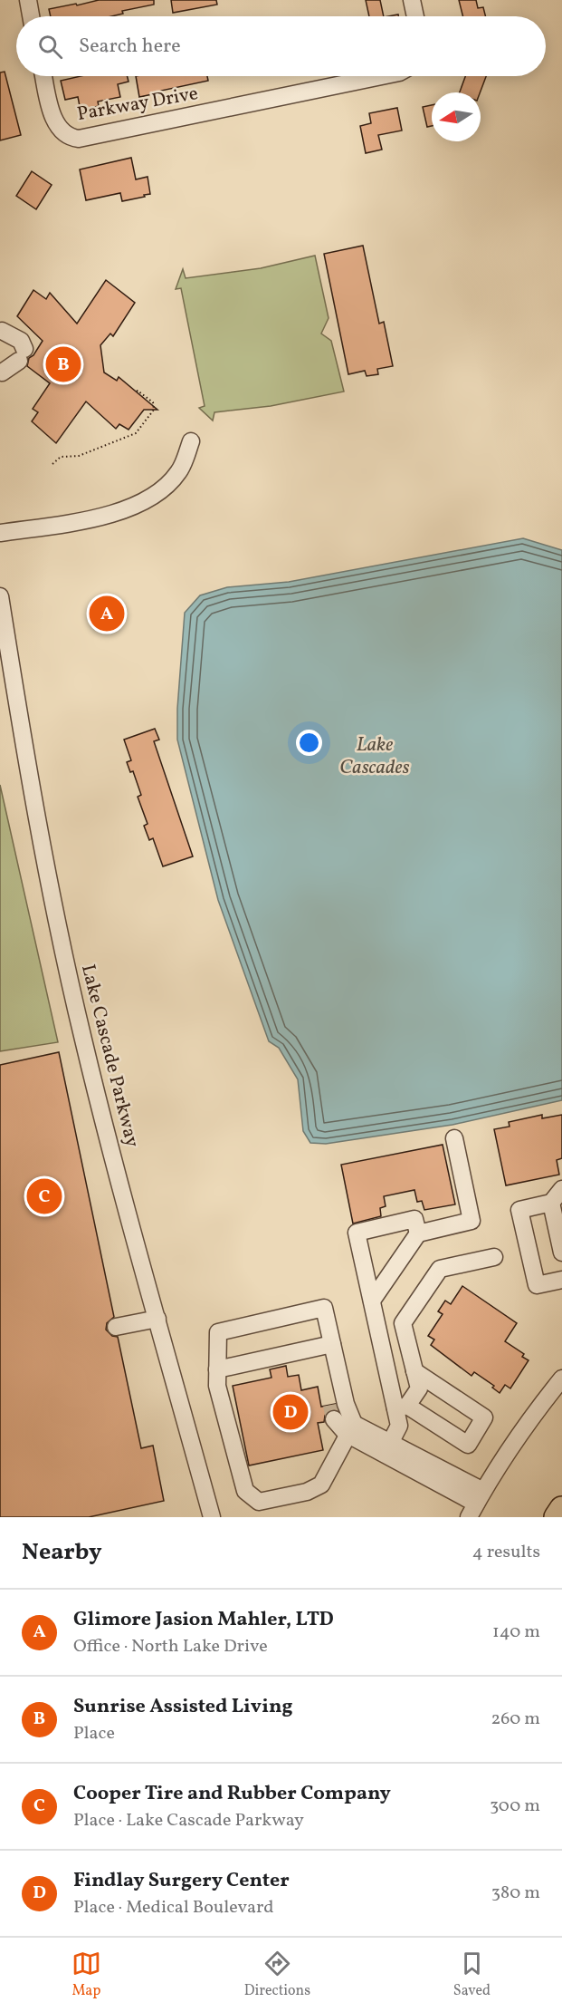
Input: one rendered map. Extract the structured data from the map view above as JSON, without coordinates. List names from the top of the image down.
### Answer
{
  "streets": {
    "street": ["Parkway Drive", "Lake Cascade Parkway"]
  },
  "water": ["Lake Cascades"],
  "north": "left",
  "page": {
    "search": "Search here",
    "pins": [
      "B",
      "A",
      "C",
      "D"
    ],
    "heading": ["Nearby", "4 results"],
    "list": [
      {
        "mark": "A",
        "name": "Glimore Jasion Mahler, LTD",
        "note": "Office · North Lake Drive",
        "value": "140 m"
      },
      {
        "mark": "B",
        "name": "Sunrise Assisted Living",
        "note": "Place",
        "value": "260 m"
      },
      {
        "mark": "C",
        "name": "Cooper Tire and Rubber Company",
        "note": "Place · Lake Cascade Parkway",
        "value": "300 m"
      },
      {
        "mark": "D",
        "name": "Findlay Surgery Center",
        "note": "Place · Medical Boulevard",
        "value": "380 m"
      }
    ],
    "nav": ["Map", "Directions", "Saved"]
  }
}
